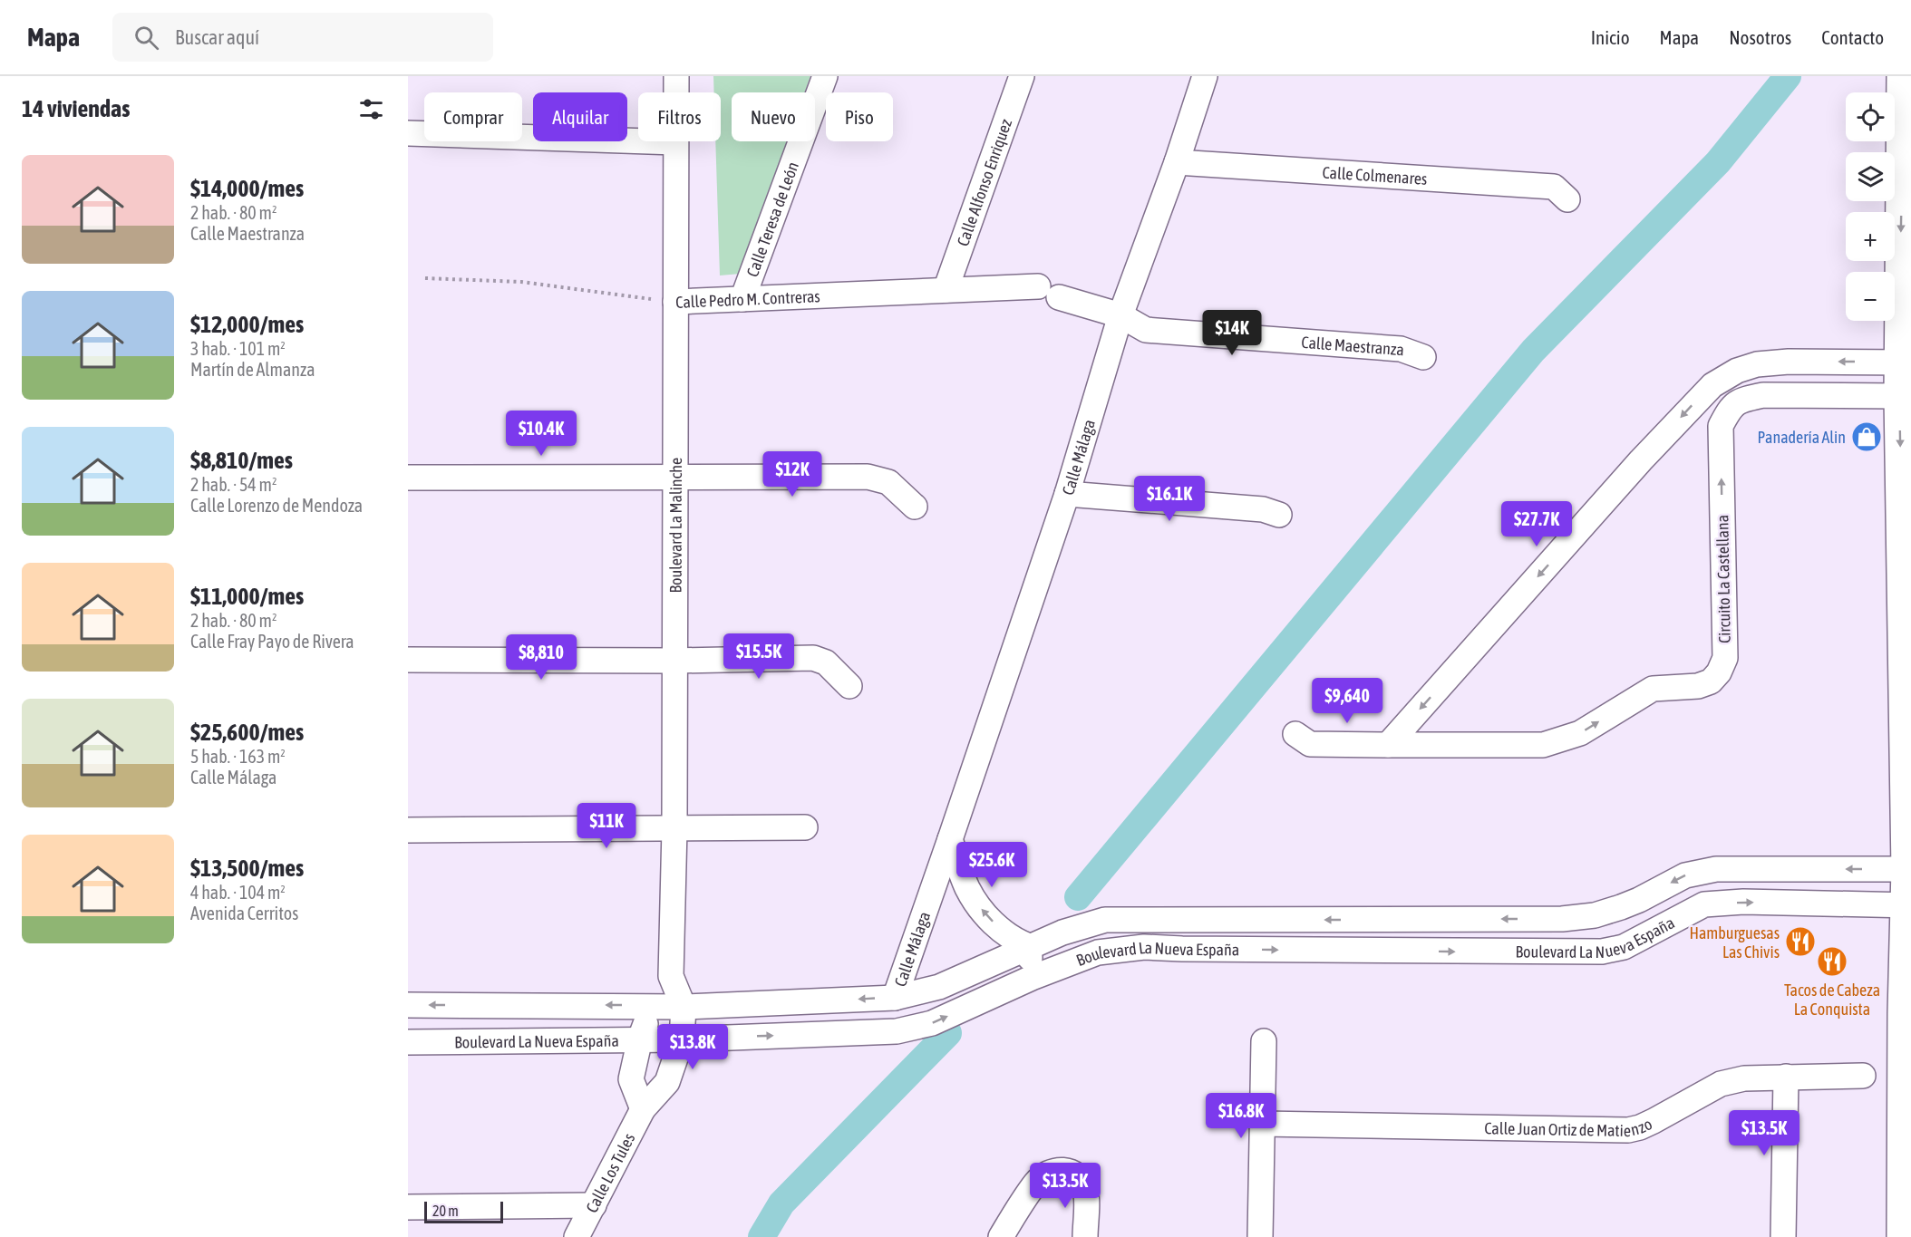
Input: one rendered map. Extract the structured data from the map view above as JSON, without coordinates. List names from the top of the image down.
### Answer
{
  "streets": {
    "street": [
      "Calle Colmenares",
      "Calle Alfonso Enriquez",
      "Calle Teresa de León",
      "Calle Pedro M. Contreras",
      "Calle Maestranza",
      "Calle Málaga",
      "Boulevard La Malinche",
      "Circuito La Castellana",
      "Boulevard La Nueva España",
      "Calle Juan Ortiz de Matienzo",
      "Calle Los Tules"
    ]
  },
  "crossings": [
    ["Calle Colmenares", "Calle Málaga"],
    ["Calle Alfonso Enriquez", "Calle Pedro M. Contreras"],
    ["Calle Teresa de León", "Calle Pedro M. Contreras"],
    ["Calle Pedro M. Contreras", "Calle Maestranza"],
    ["Calle Pedro M. Contreras", "Boulevard La Malinche"],
    ["Calle Maestranza", "Calle Málaga"],
    ["Calle Málaga", "Boulevard La Nueva España"],
    ["Boulevard La Malinche", "Boulevard La Nueva España"],
    ["Boulevard La Malinche", "Calle Los Tules"],
    ["Boulevard La Nueva España", "Calle Los Tules"]
  ],
  "places": {
    "shop": ["Panadería Alin"],
    "restaurant": ["Hamburguesas Las Chivis", "Tacos de Cabeza La Conquista"]
  },
  "scale_bar": "20 m",
  "page": {
    "header": "Mapa",
    "search": "Buscar aquí",
    "nav": [
      "Inicio",
      "Mapa",
      "Nosotros",
      "Contacto"
    ],
    "heading": "14 viviendas",
    "map_buttons": ["+", "−"],
    "chip": [
      "Comprar",
      "Alquilar",
      "Filtros",
      "Nuevo",
      "Piso"
    ],
    "list": [
      {
        "name": "$14,000/mes",
        "note": "2 hab. · 80 m² · Calle Maestranza"
      },
      {
        "name": "$12,000/mes",
        "note": "3 hab. · 101 m² · Martín de Almanza"
      },
      {
        "name": "$8,810/mes",
        "note": "2 hab. · 54 m² · Calle Lorenzo de Mendoza"
      },
      {
        "name": "$11,000/mes",
        "note": "2 hab. · 80 m² · Calle Fray Payo de Rivera"
      },
      {
        "name": "$25,600/mes",
        "note": "5 hab. · 163 m² · Calle Málaga"
      },
      {
        "name": "$13,500/mes",
        "note": "4 hab. · 104 m² · Avenida Cerritos"
      }
    ],
    "price": [
      "$14K",
      "$10.4K",
      "$12K",
      "$16.1K",
      "$27.7K",
      "$15.5K",
      "$8,810",
      "$9,640",
      "$11K",
      "$25.6K",
      "$13.8K",
      "$16.8K",
      "$13.5K",
      "$13.5K"
    ],
    "scale": "20 m"
  }
}
